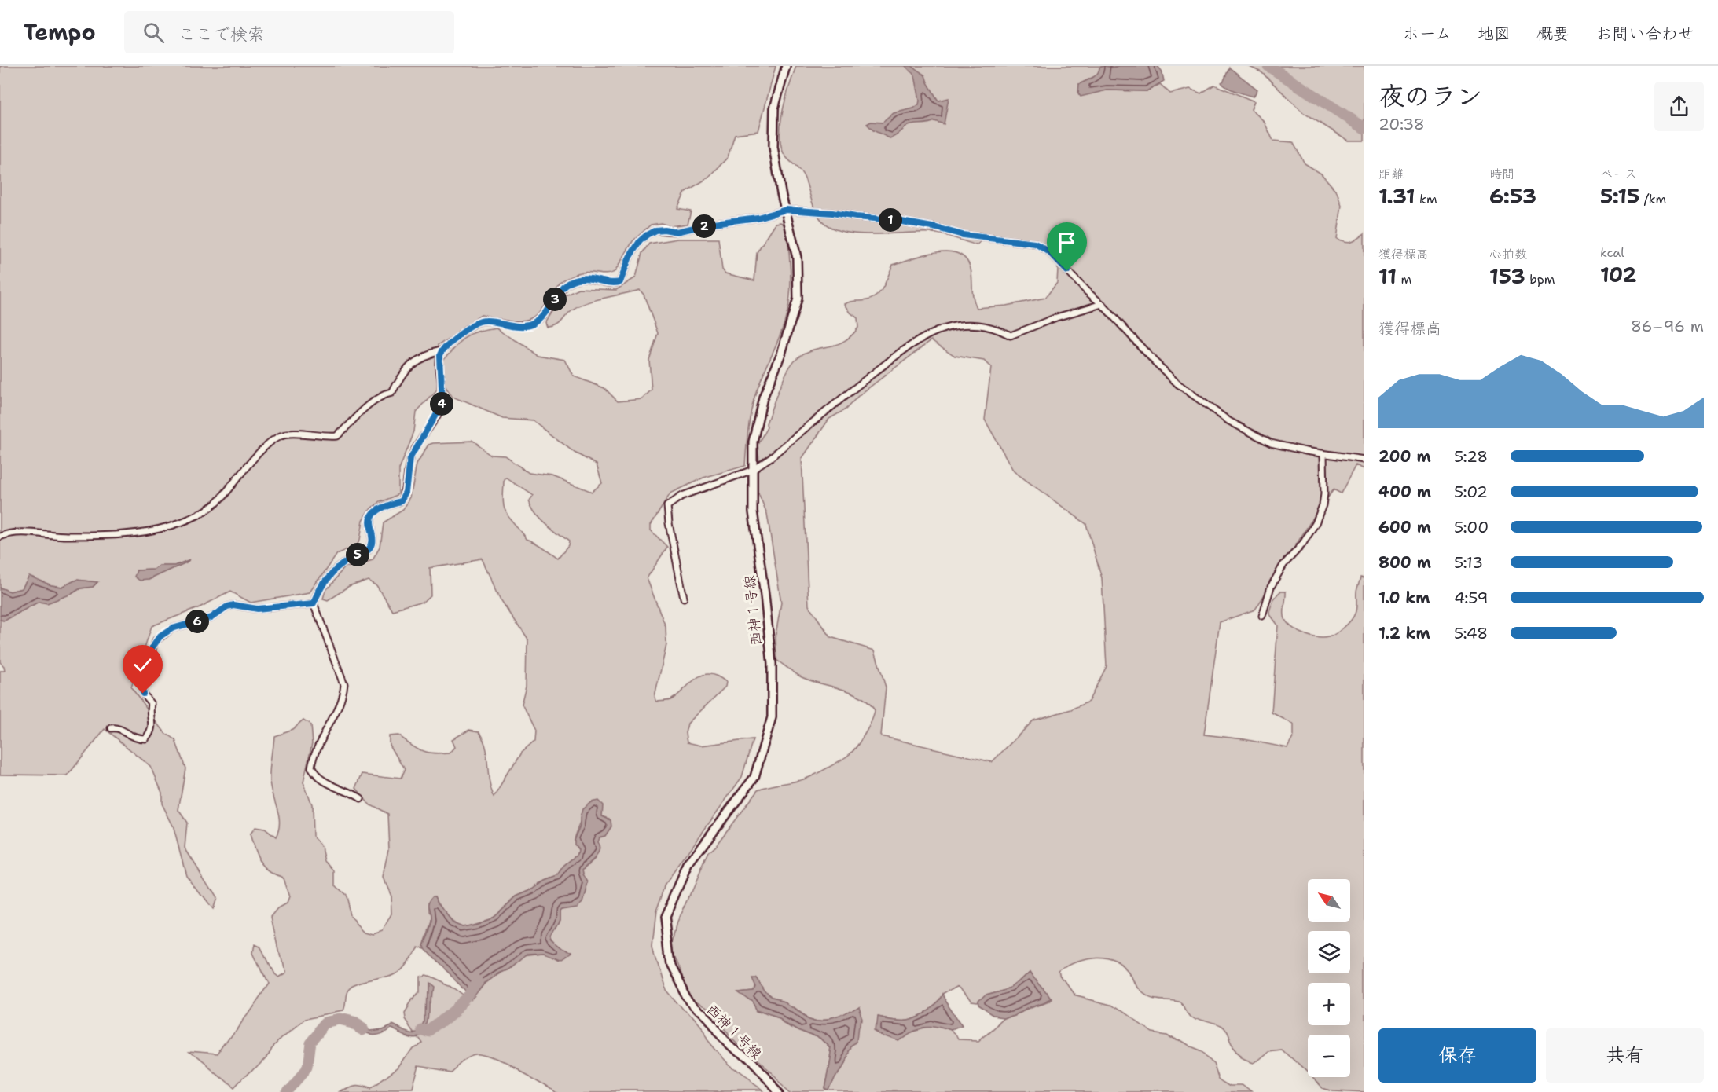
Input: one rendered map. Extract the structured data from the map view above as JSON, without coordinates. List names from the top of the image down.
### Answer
{
  "streets": {
    "street": ["西神１号線"]
  },
  "north": "top left",
  "page": {
    "header": "Tempo",
    "search": "ここで検索",
    "nav": [
      "ホーム",
      "地図",
      "概要",
      "お問い合わせ"
    ],
    "heading": ["夜のラン", "20:38"],
    "stats": [
      ["距離", "1.31 km"],
      ["時間", "6:53"],
      ["ペース", "5:15 /km"],
      ["獲得標高", "11 m"],
      ["心拍数", "153 bpm"],
      ["kcal", "102"]
    ],
    "pins": [
      "1",
      "2",
      "3",
      "4",
      "5",
      "6"
    ],
    "chart": ["獲得標高", "86–96 m"],
    "list": [
      {
        "name": "200 m",
        "note": "5:28"
      },
      {
        "name": "400 m",
        "note": "5:02"
      },
      {
        "name": "600 m",
        "note": "5:00"
      },
      {
        "name": "800 m",
        "note": "5:13"
      },
      {
        "name": "1.0 km",
        "note": "4:59"
      },
      {
        "name": "1.2 km",
        "note": "5:48"
      }
    ],
    "map_buttons": ["+", "−"],
    "buttons": ["保存", "共有"]
  }
}
